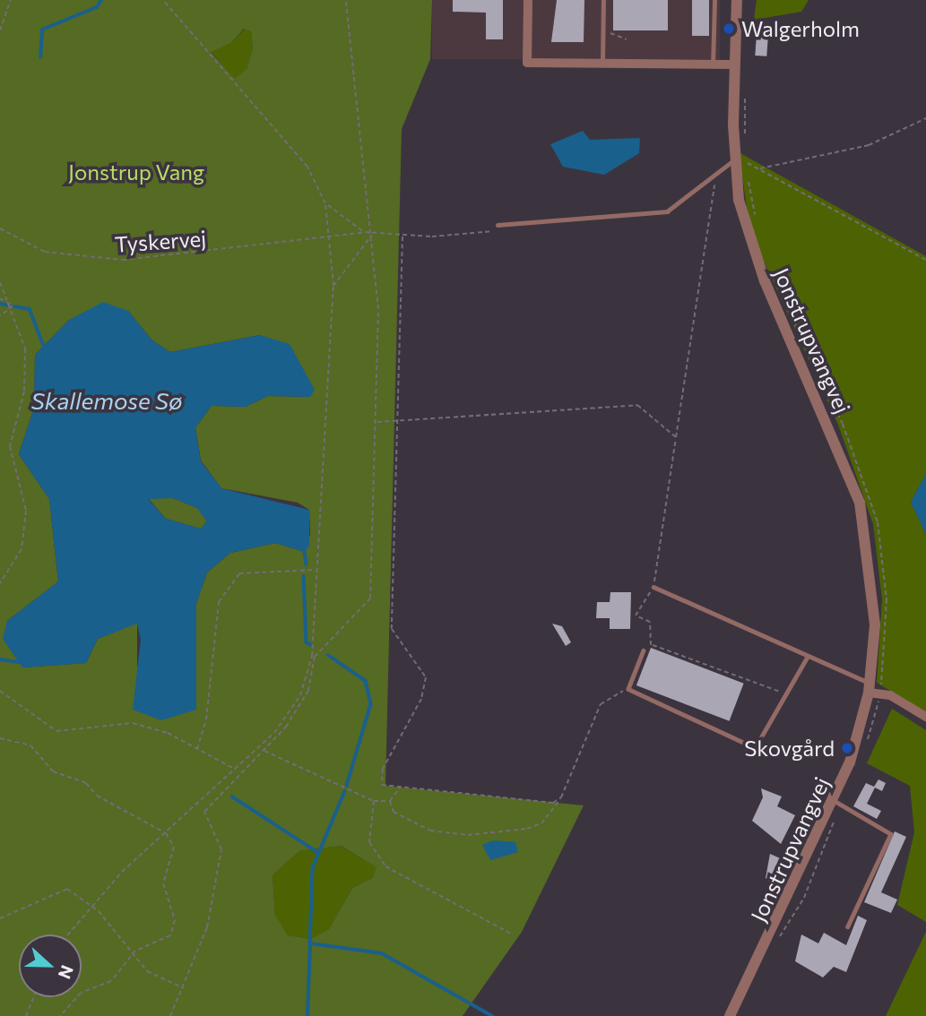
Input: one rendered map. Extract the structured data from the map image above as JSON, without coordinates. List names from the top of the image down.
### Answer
{
  "streets": {
    "street": ["Jonstrupvangvej"],
    "path": ["Tyskervej"]
  },
  "water": ["Skallemose Sø"],
  "parks": ["Jonstrup Vang"],
  "places": ["Walgerholm", "Skovgård"],
  "north": "right"
}
